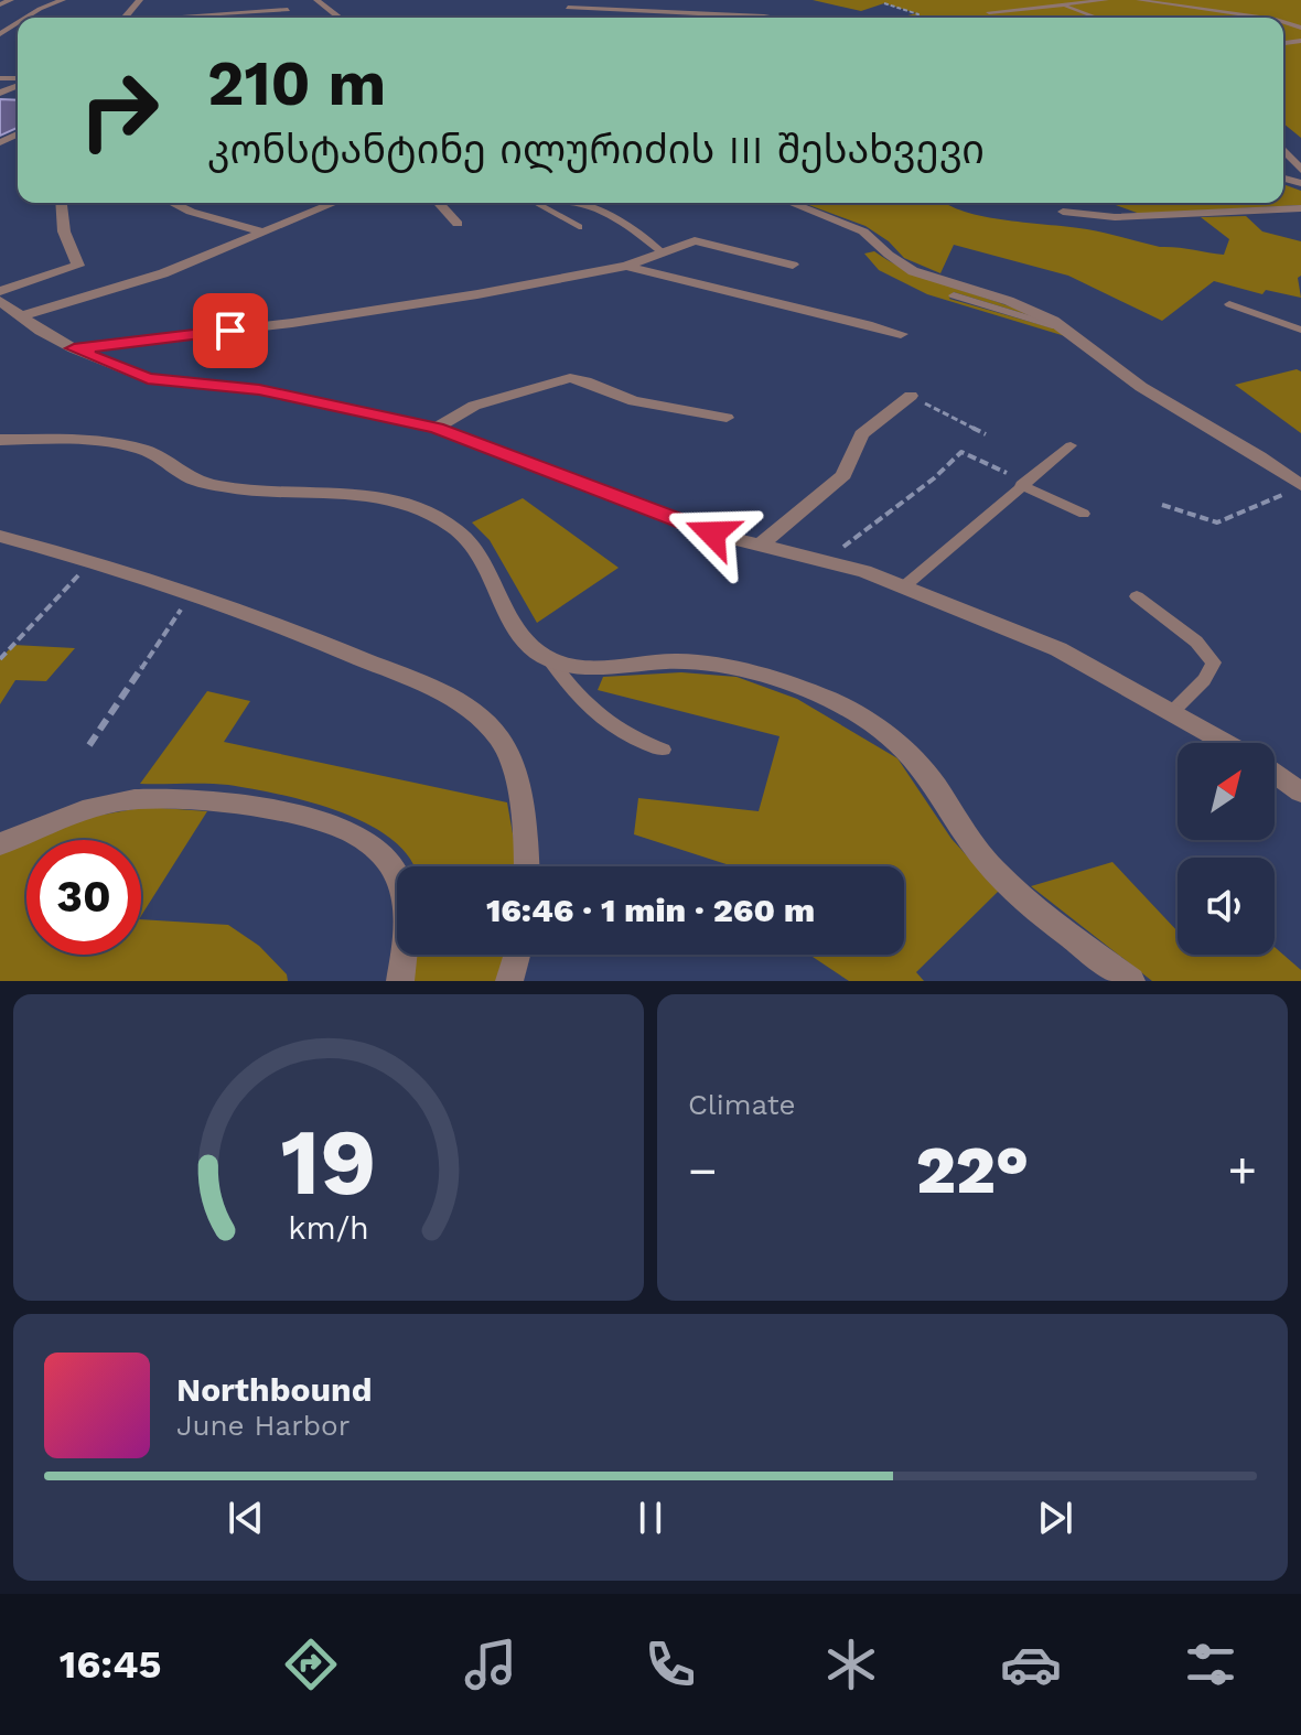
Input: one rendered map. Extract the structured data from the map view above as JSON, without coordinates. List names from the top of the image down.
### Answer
{
  "north": "top right",
  "page": {
    "turn": ["210 m", "კონსტანტინე ილურიძის III შესახვევი"],
    "limit": "30",
    "trip": "16:46 · 1 min · 260 m",
    "tile": "Climate",
    "heat": ["−", "22°", "+"],
    "song": ["Northbound", "June Harbor"],
    "tabs": "16:45",
    "gauge": ["19", "km/h"]
  }
}
